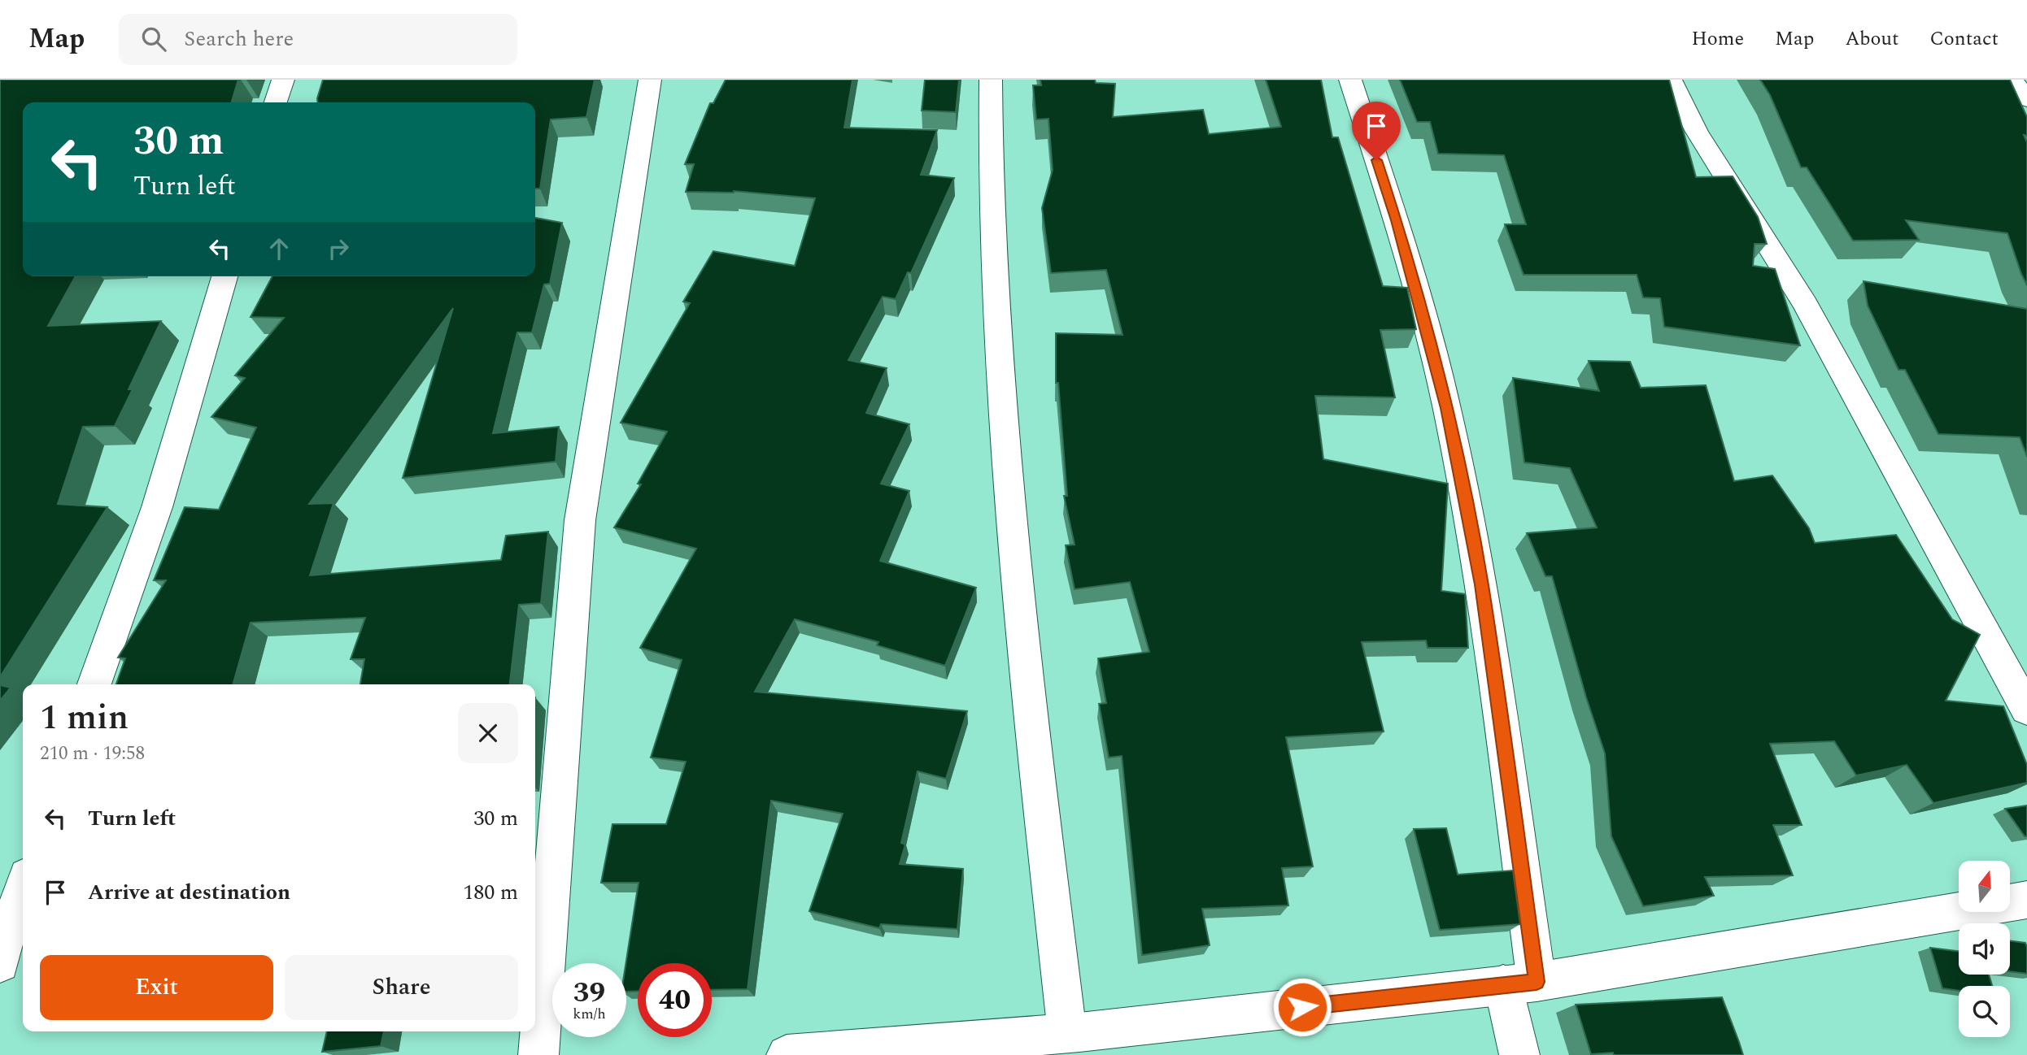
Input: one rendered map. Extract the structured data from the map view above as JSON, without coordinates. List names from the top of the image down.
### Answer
{
  "north": "top",
  "page": {
    "header": "Map",
    "search": "Search here",
    "nav": [
      "Home",
      "Map",
      "About",
      "Contact"
    ],
    "turn": ["30 m", "Turn left"],
    "heading": ["1 min", "210 m · 19:58"],
    "list": [
      {
        "name": "Turn left",
        "value": "30 m"
      },
      {
        "name": "Arrive at destination",
        "value": "180 m"
      }
    ],
    "buttons": ["Exit", "Share"],
    "speed": "39 km/h",
    "limit": "40"
  }
}
